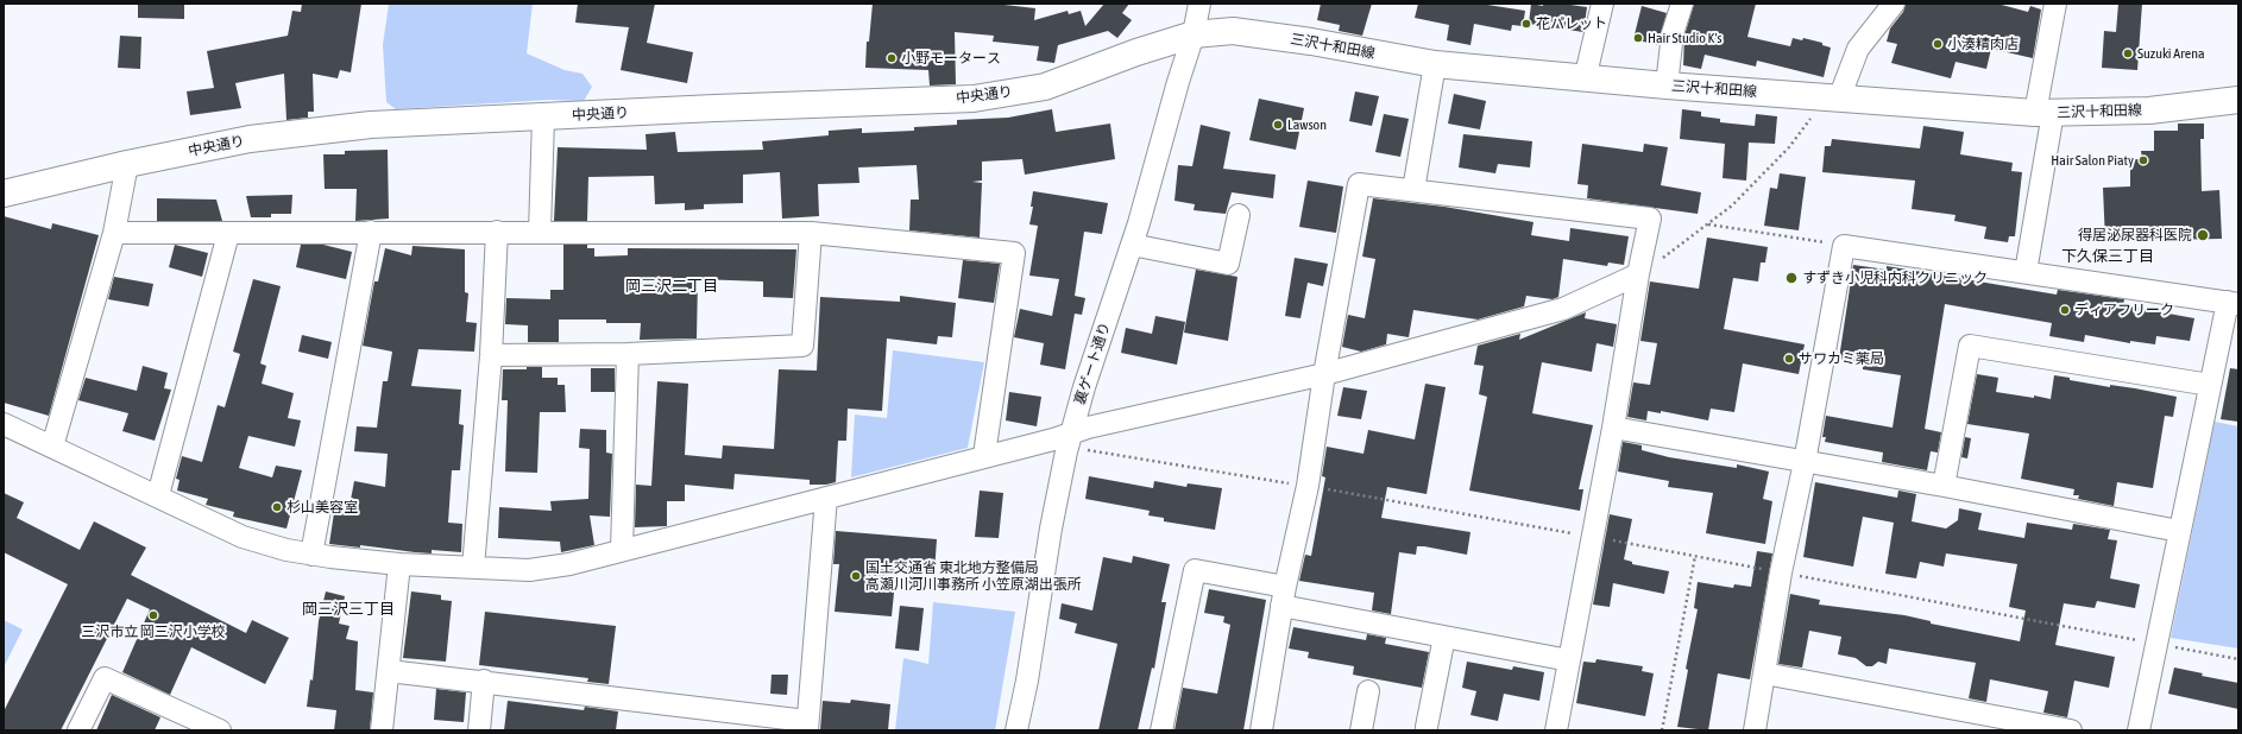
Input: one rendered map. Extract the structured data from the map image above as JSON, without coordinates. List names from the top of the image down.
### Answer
{
  "streets": {
    "main road": ["三沢十和田線", "中央通り"],
    "street": ["裏ゲート通り"]
  },
  "crossings": [
    ["三沢十和田線", "中央通り"],
    ["三沢十和田線", "裏ゲート通り"],
    ["中央通り", "裏ゲート通り"]
  ],
  "districts": ["下久保三丁目", "岡三沢二丁目", "岡三沢三丁目"],
  "places": [
    "花パレット",
    "Hair Studio K's",
    "小湊精肉店",
    "Suzuki Arena",
    "小野モータース",
    "Lawson",
    "Hair Salon Piaty",
    "得居泌尿器科医院",
    "すずき小児科内科クリニック",
    "ディアフリーク",
    "サワカミ薬局",
    "杉山美容室",
    "国土交通省 東北地方整備局 高瀬川河川事務所 小笠原湖出張所",
    "三沢市立 岡三沢小学校"
  ]
}
